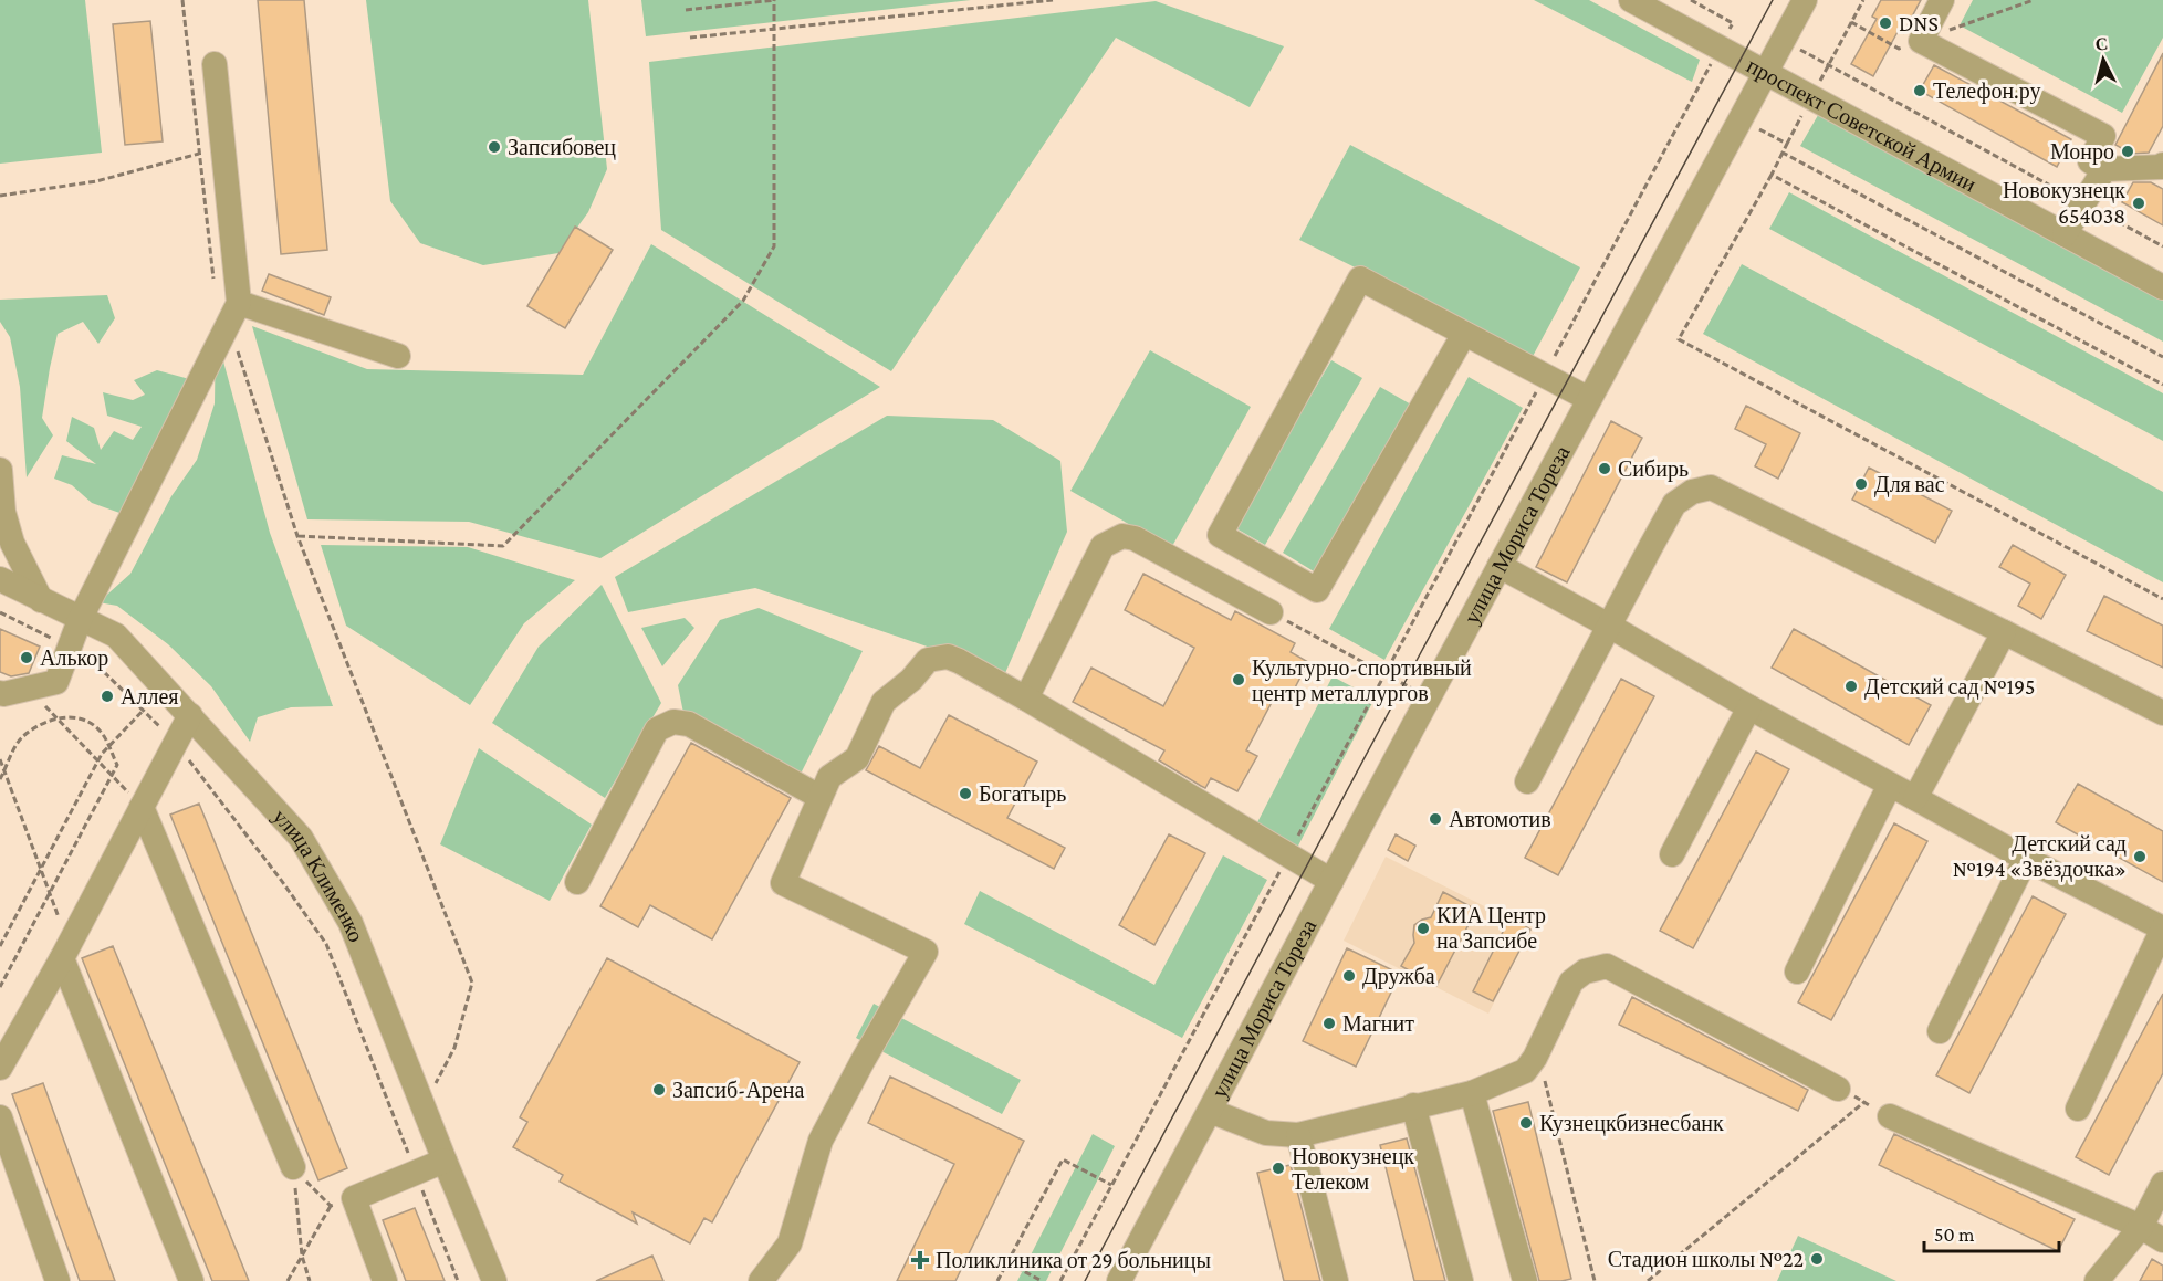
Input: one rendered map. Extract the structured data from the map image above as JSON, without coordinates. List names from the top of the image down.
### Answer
{
  "streets": {
    "street": ["проспект Советской Армии", "улица Мориса Тореза", "улица Клименко"]
  },
  "crossings": [
    ["проспект Советской Армии", "улица Мориса Тореза"]
  ],
  "places": {
    "other": [
      "DNS",
      "Телефон.ру",
      "Запсибовец",
      "Монро",
      "Новокузнецк 654038",
      "Сибирь",
      "Для вас",
      "Алькор",
      "Культурно-спортивный центр металлургов",
      "Детский сад №195",
      "Аллея",
      "Богатырь",
      "Автомотив",
      "Детский сад №194 «Звёздочка»",
      "КИА Центр на Запсибе",
      "Дружба",
      "Магнит",
      "Запсиб-Арена",
      "Кузнецкбизнесбанк",
      "Новокузнецк Телеком",
      "Стадион школы №22"
    ],
    "health": ["Поликлиника от 29 больницы"]
  },
  "scale_bar": "50 m",
  "north": "top"
}
